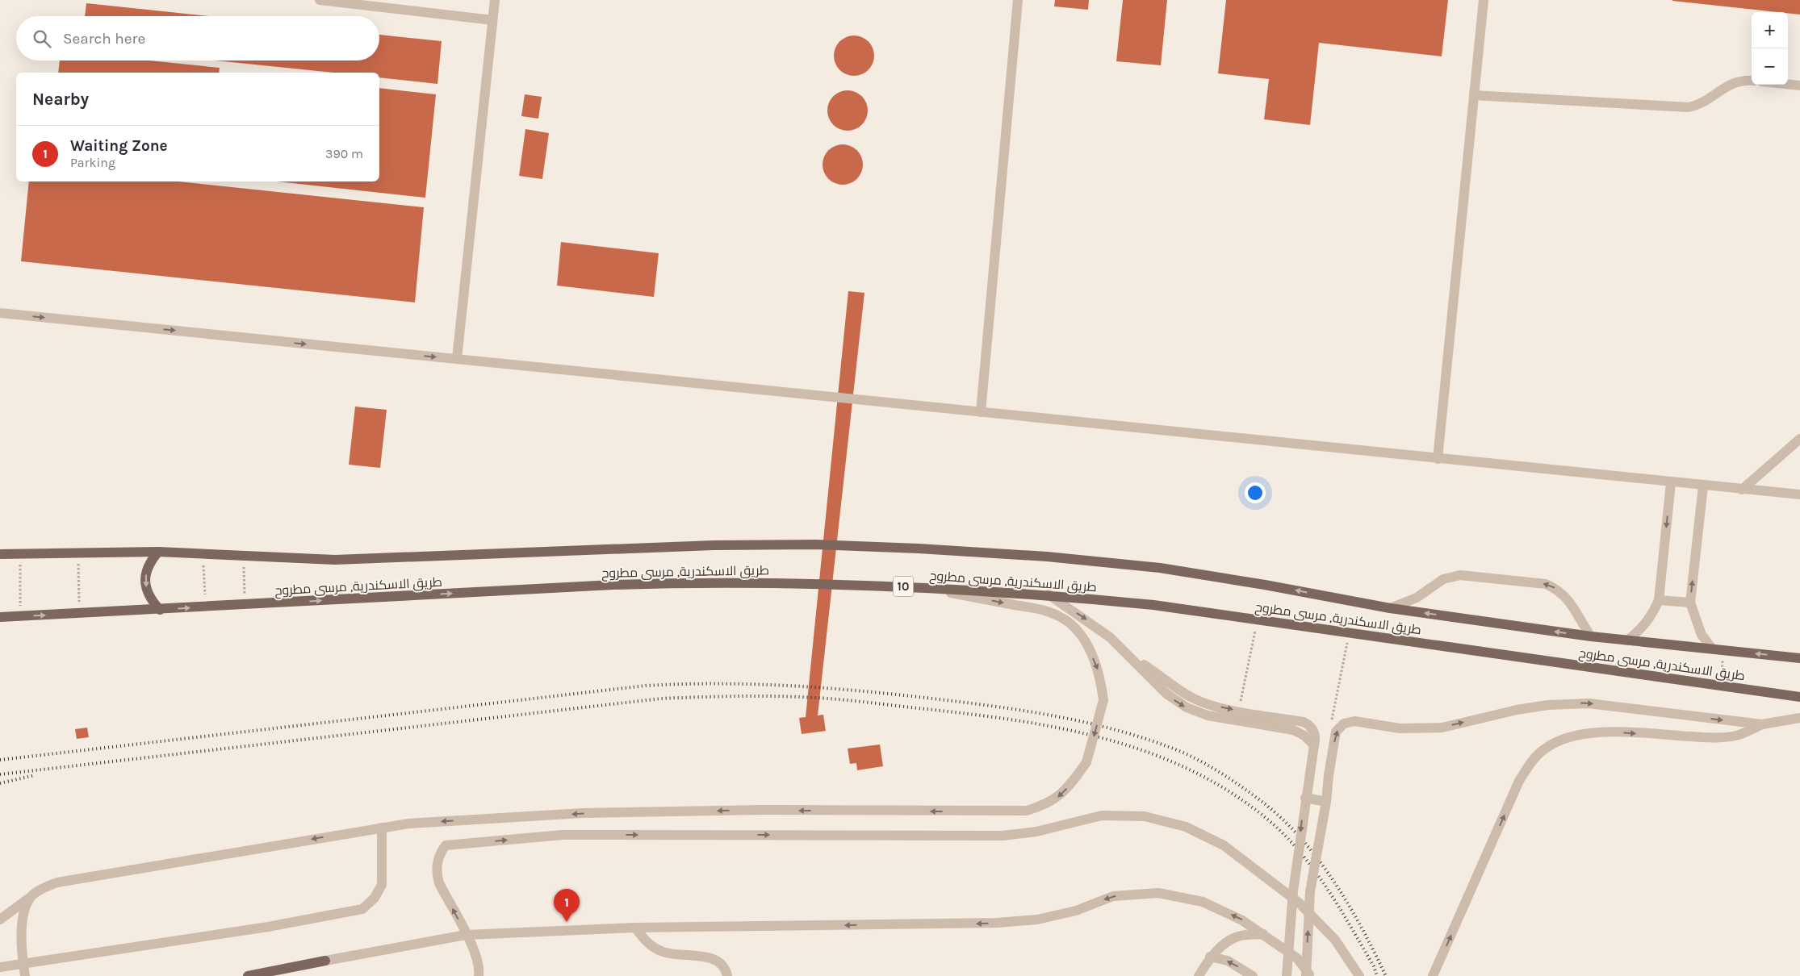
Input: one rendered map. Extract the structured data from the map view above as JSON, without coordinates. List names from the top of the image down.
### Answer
{
  "streets": {
    "main road": ["طريق الاسكندرية, مرسى مطروح", "10"]
  },
  "page": {
    "map_buttons": ["+", "−"],
    "search": "Search here",
    "heading": "Nearby",
    "list": [
      {
        "mark": "1",
        "name": "Waiting Zone",
        "note": "Parking",
        "value": "390 m"
      }
    ],
    "pins": "1"
  }
}
